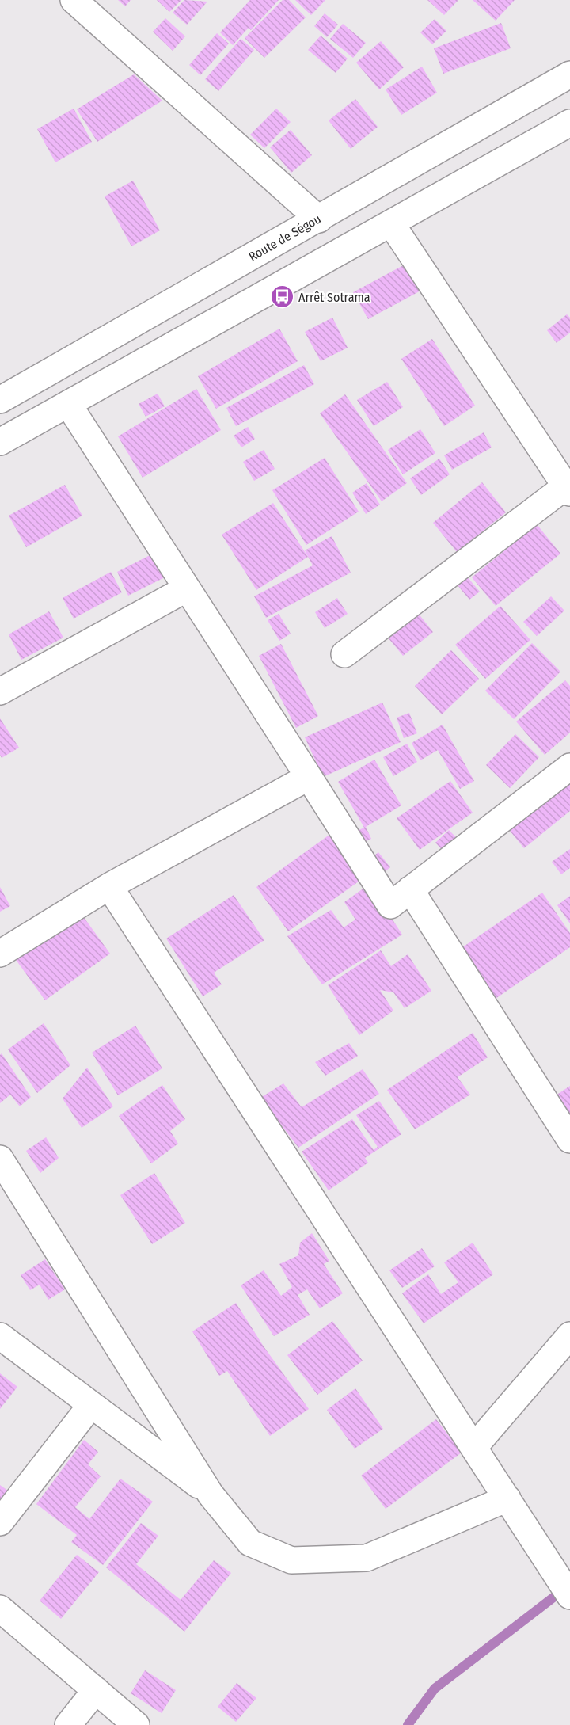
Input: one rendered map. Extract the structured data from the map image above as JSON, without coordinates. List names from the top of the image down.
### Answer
{
  "streets": {
    "main road": ["Route de Ségou"]
  },
  "places": {
    "bus stop": ["Arrêt Sotrama"]
  }
}
